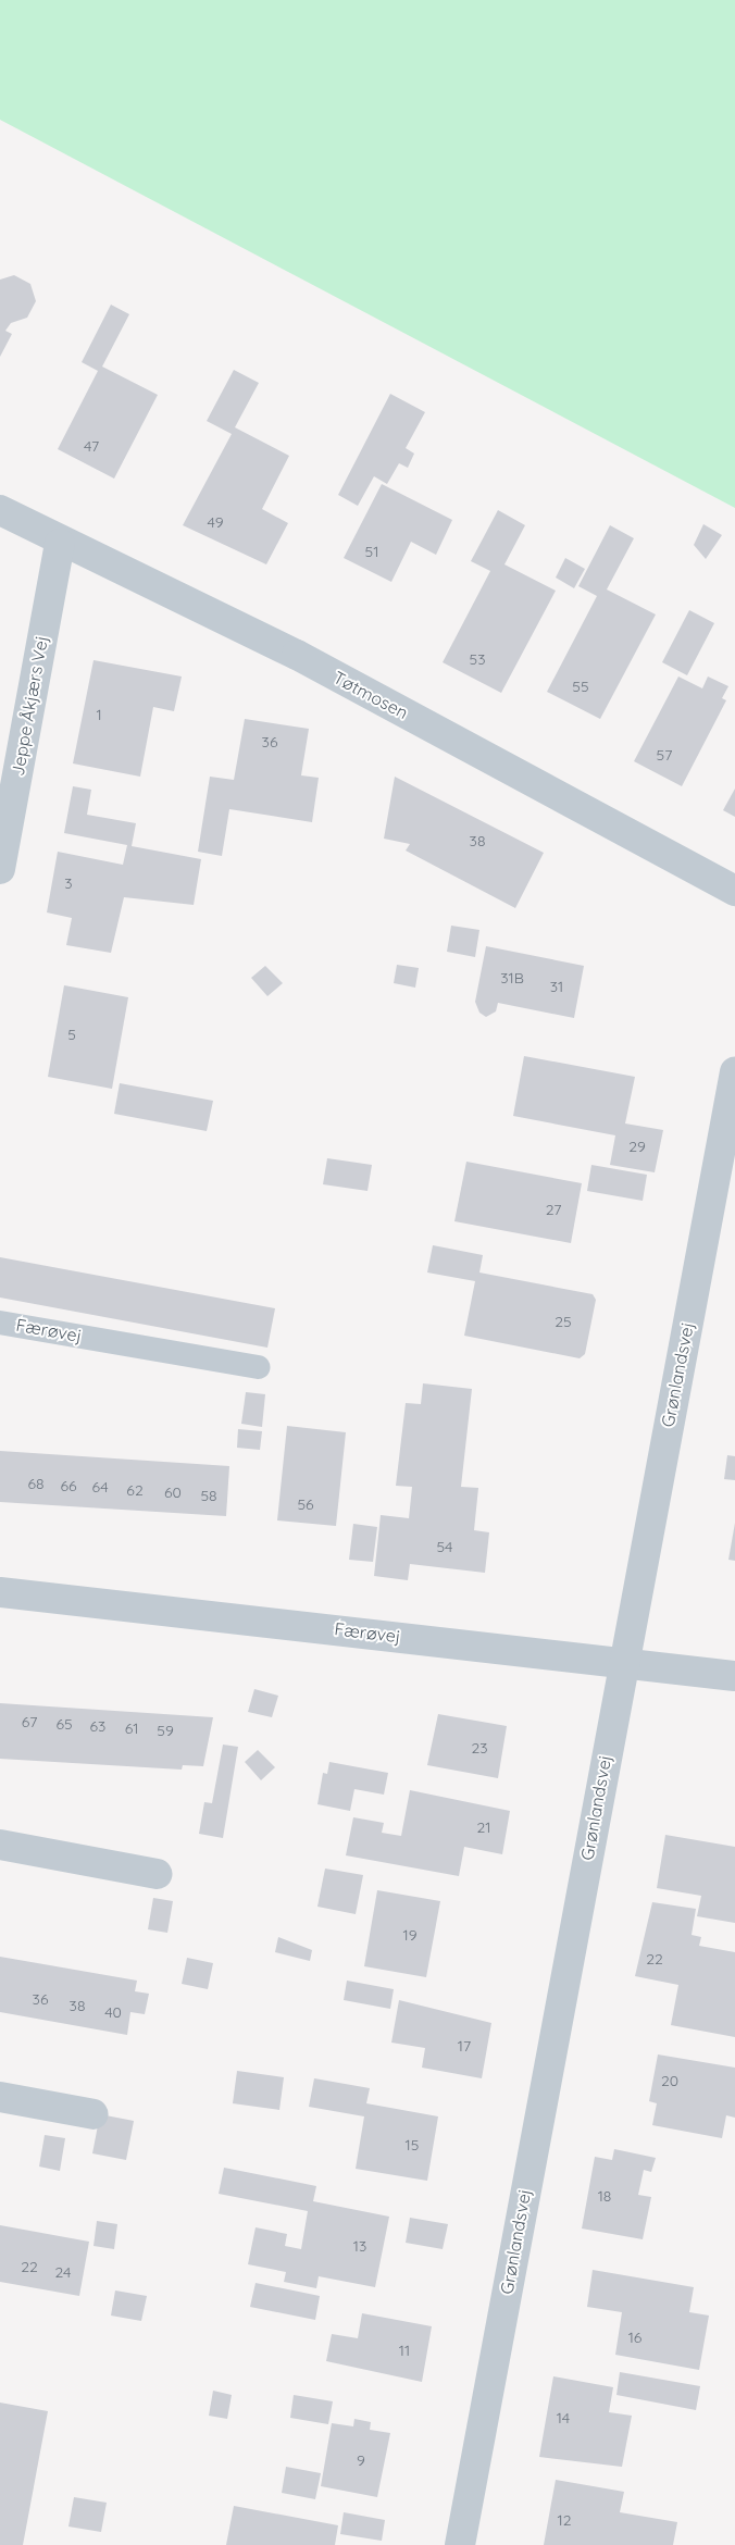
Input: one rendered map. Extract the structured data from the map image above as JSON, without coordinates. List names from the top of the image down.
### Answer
{
  "streets": {
    "street": [
      "Tøtmosen",
      "Jeppe Åkjærs Vej",
      "Færøvej",
      "Grønlandsvej"
    ]
  },
  "crossings": [
    ["Tøtmosen", "Jeppe Åkjærs Vej"],
    ["Færøvej", "Grønlandsvej"]
  ],
  "house_numbers": [
    "47",
    "49",
    "51",
    "53",
    "55",
    "1",
    "36",
    "57",
    "38",
    "3",
    "31B",
    "31",
    "5",
    "29",
    "27",
    "25",
    "68",
    "66",
    "64",
    "62",
    "60",
    "58",
    "56",
    "54",
    "67",
    "65",
    "63",
    "61",
    "59",
    "23",
    "21",
    "19",
    "22",
    "36",
    "38",
    "40",
    "17",
    "20",
    "15",
    "18",
    "13",
    "22",
    "24",
    "16",
    "11",
    "14",
    "9",
    "12"
  ]
}
